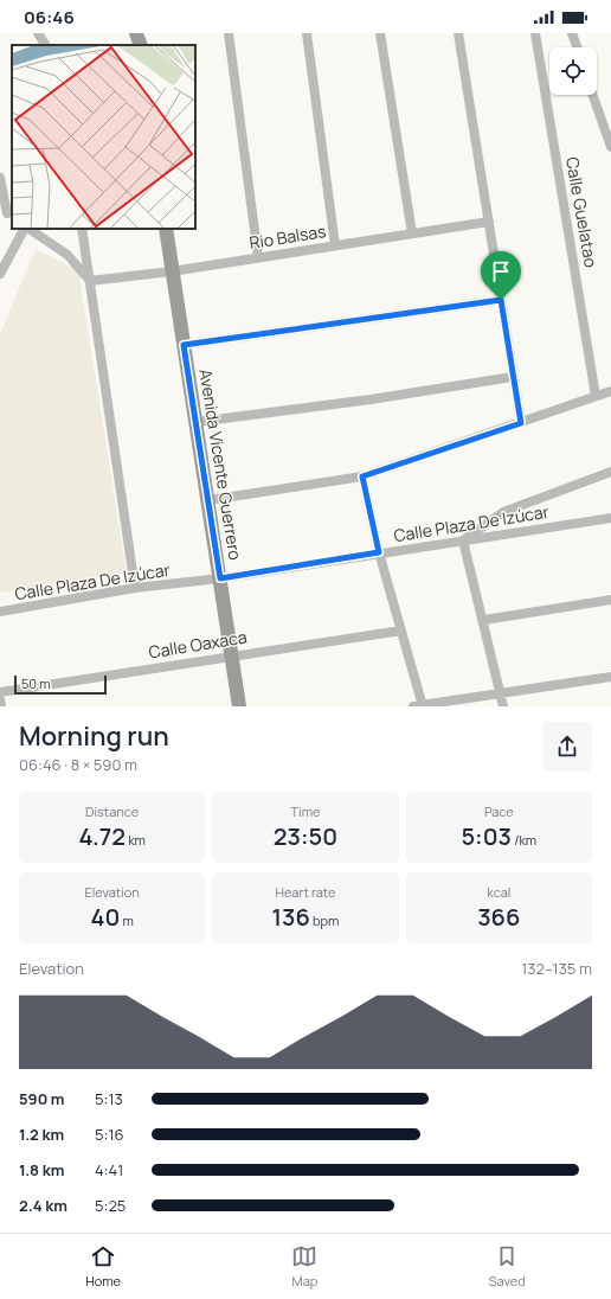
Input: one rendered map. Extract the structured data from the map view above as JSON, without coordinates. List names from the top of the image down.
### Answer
{
  "streets": {
    "street": [
      "Calle Guelatao",
      "Rio Balsas",
      "Avenida Vicente Guerrero",
      "Calle Plaza De Izúcar",
      "Calle Oaxaca"
    ]
  },
  "crossings": [
    ["Rio Balsas", "Avenida Vicente Guerrero"],
    ["Avenida Vicente Guerrero", "Calle Plaza De Izúcar"],
    ["Avenida Vicente Guerrero", "Calle Oaxaca"]
  ],
  "scale_bar": "50 m",
  "page": {
    "status": "06:46",
    "scale": "50 m",
    "heading": ["Morning run", "06:46 · 8 × 590 m"],
    "stats": [
      ["Distance", "4.72 km"],
      ["Time", "23:50"],
      ["Pace", "5:03 /km"],
      ["Elevation", "40 m"],
      ["Heart rate", "136 bpm"],
      ["kcal", "366"]
    ],
    "chart": ["Elevation", "132–135 m"],
    "list": [
      {
        "name": "590 m",
        "note": "5:13"
      },
      {
        "name": "1.2 km",
        "note": "5:16"
      },
      {
        "name": "1.8 km",
        "note": "4:41"
      },
      {
        "name": "2.4 km",
        "note": "5:25"
      }
    ],
    "tabs": ["Home", "Map", "Saved"]
  }
}
